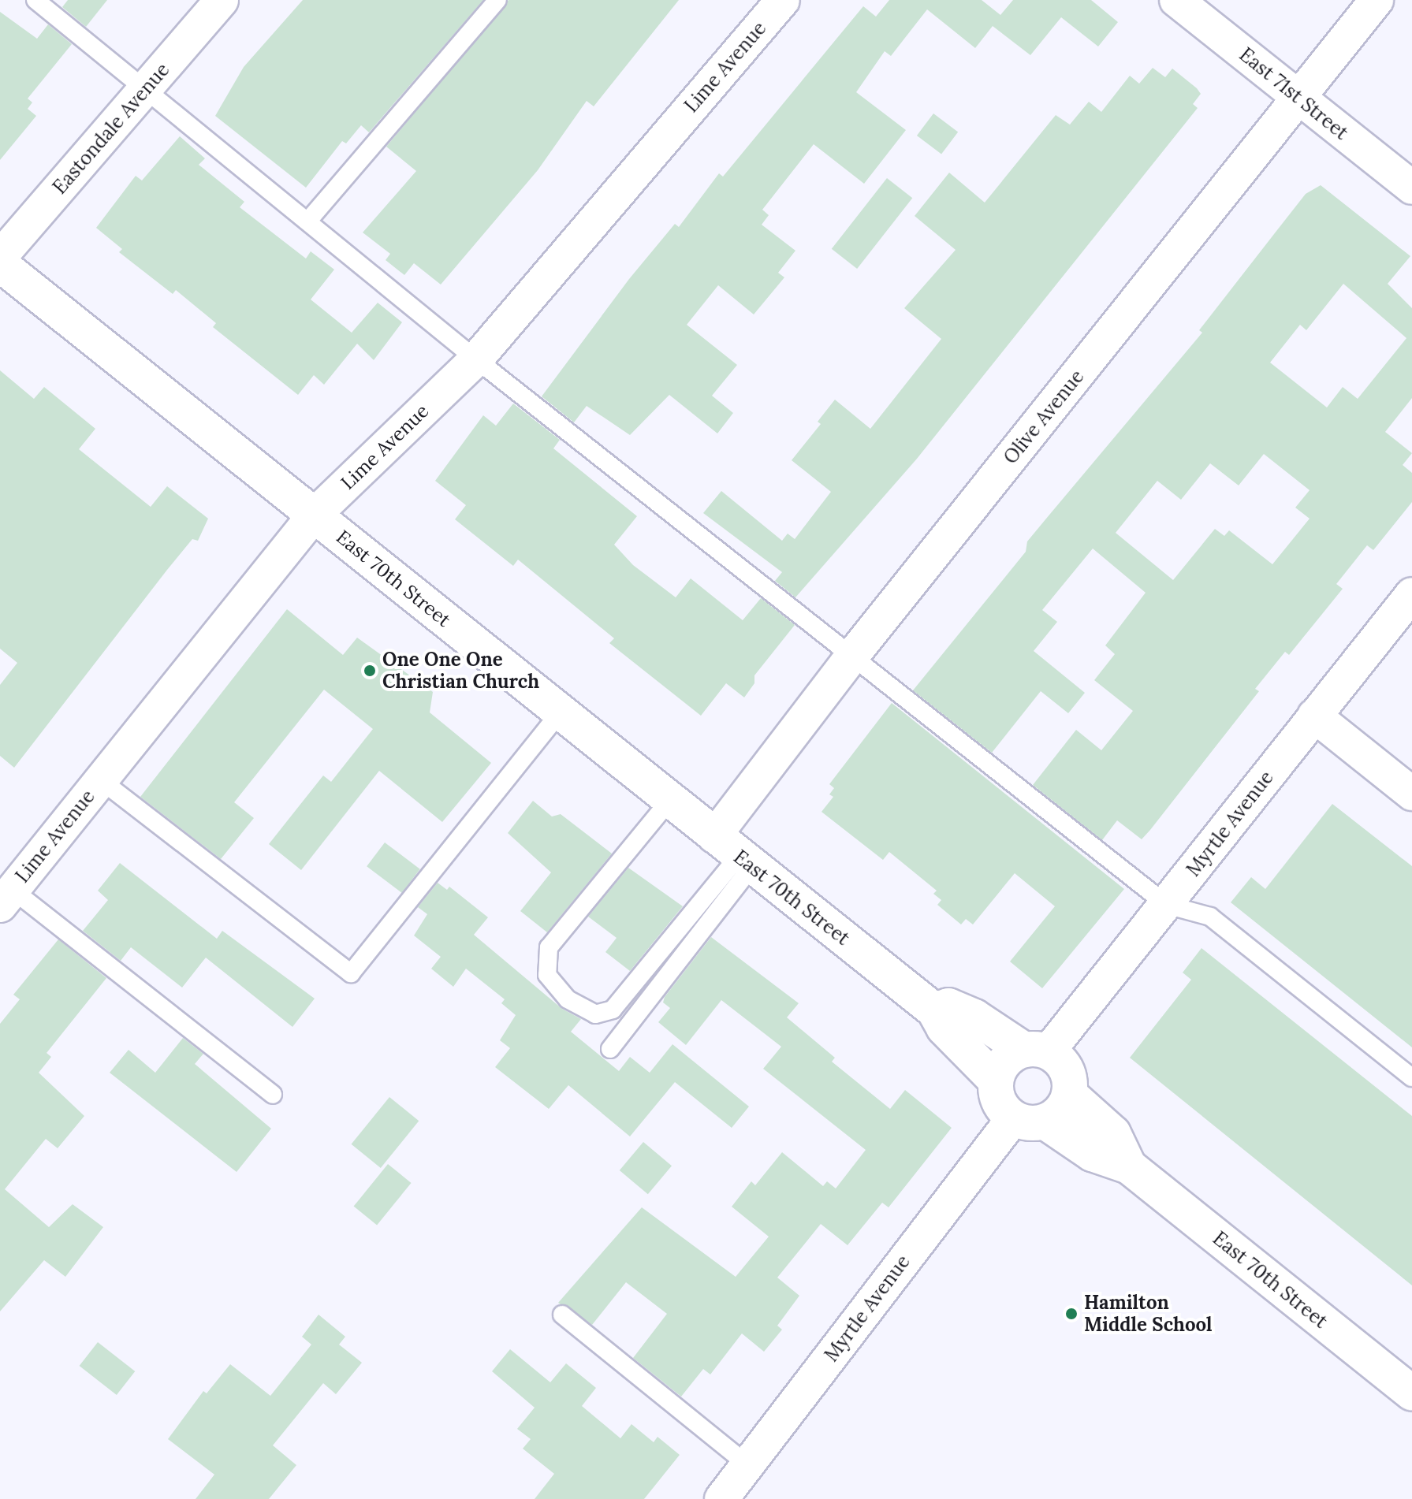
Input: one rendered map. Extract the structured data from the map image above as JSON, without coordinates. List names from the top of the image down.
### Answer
{
  "streets": {
    "street": [
      "Lime Avenue",
      "East 71st Street",
      "Eastondale Avenue",
      "Olive Avenue",
      "East 70th Street",
      "Myrtle Avenue"
    ]
  },
  "crossings": [
    ["Lime Avenue", "East 70th Street"],
    ["East 71st Street", "Olive Avenue"],
    ["Olive Avenue", "East 70th Street"],
    ["East 70th Street", "Myrtle Avenue"]
  ],
  "places": ["One One One Christian Church", "Hamilton Middle School"]
}
